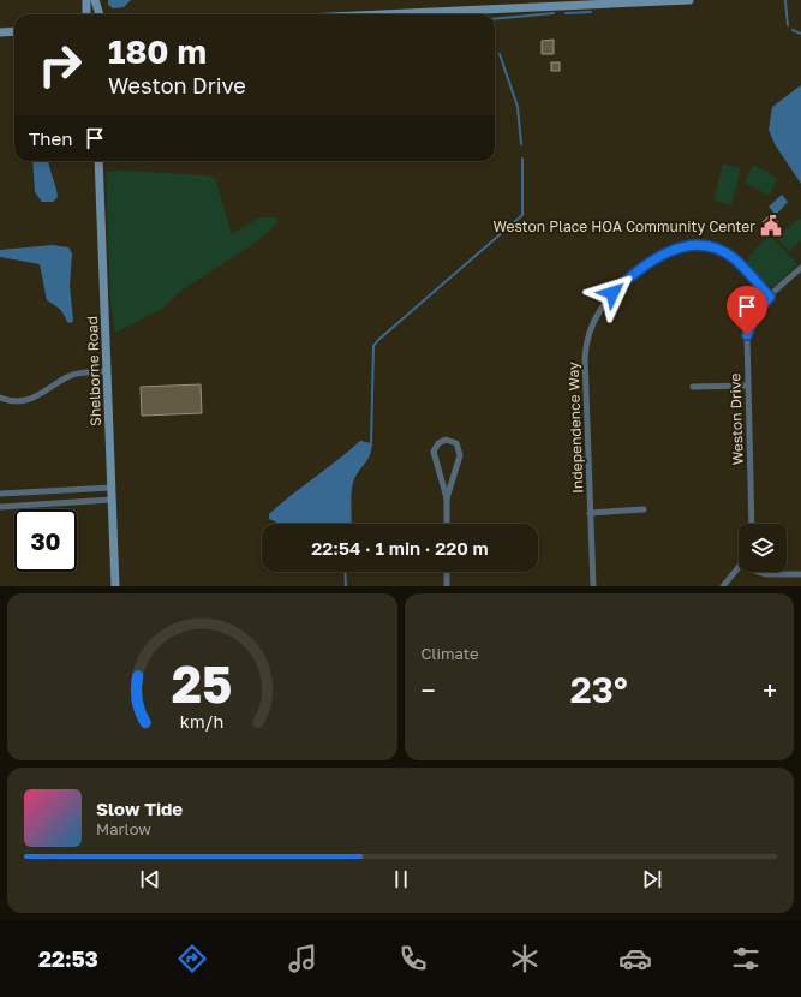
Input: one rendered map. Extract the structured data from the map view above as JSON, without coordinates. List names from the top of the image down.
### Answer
{
  "streets": {
    "street": ["Shelborne Road", "Weston Drive", "Independence Way"]
  },
  "crossings": [
    ["Weston Drive", "Independence Way"]
  ],
  "places": {
    "public building": ["Weston Place HOA Community Center"]
  },
  "page": {
    "turn": ["180 m", "Weston Drive"],
    "then": "Then",
    "limit": "30",
    "trip": "22:54 · 1 min · 220 m",
    "tile": "Climate",
    "heat": ["−", "23°", "+"],
    "song": ["Slow Tide", "Marlow"],
    "tabs": "22:53",
    "gauge": ["25", "km/h"]
  }
}
